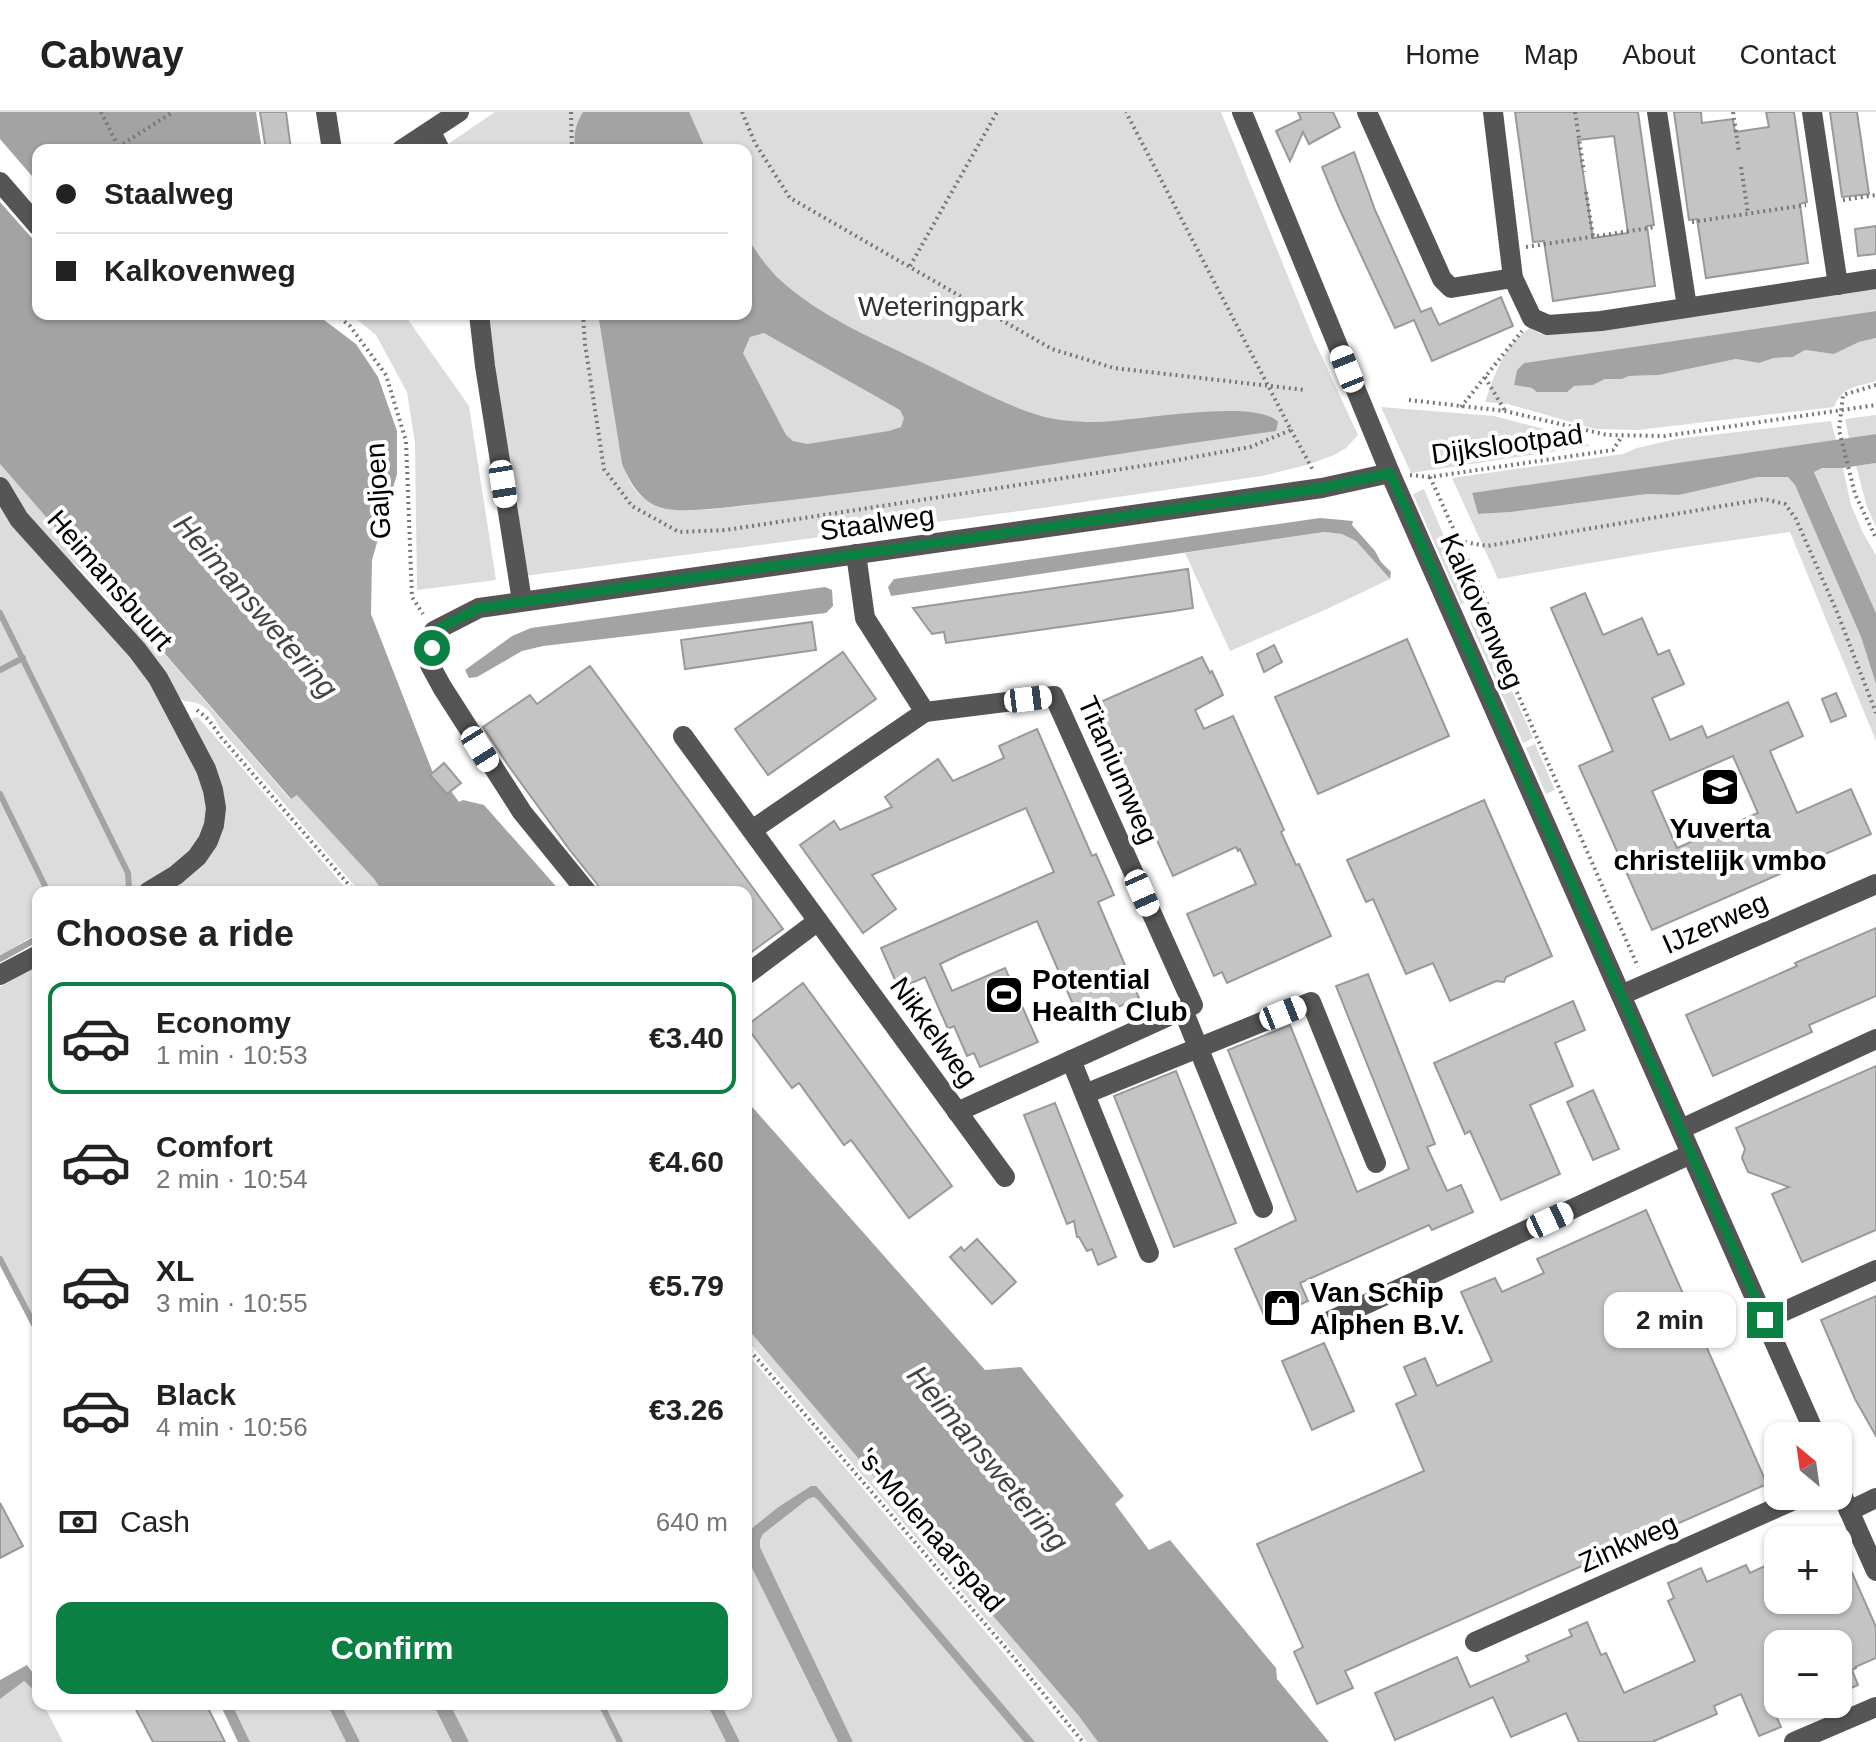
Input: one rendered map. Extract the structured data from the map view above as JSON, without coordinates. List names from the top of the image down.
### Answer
{
  "streets": {
    "street": [
      "Staalweg",
      "Heimansbuurt",
      "Kalkovenweg",
      "Titaniumweg",
      "IJzerweg",
      "Nikkelweg",
      "Zinkweg"
    ],
    "path": ["Dijkslootpad", "Galjoen", "'s-Molenaarspad"]
  },
  "crossings": [
    ["Dijkslootpad", "Staalweg"],
    ["Dijkslootpad", "Kalkovenweg"],
    ["Galjoen", "Staalweg"],
    ["Staalweg", "Kalkovenweg"],
    ["Kalkovenweg", "IJzerweg"]
  ],
  "water": ["Heimanswetering"],
  "parks": ["Weteringpark"],
  "places": {
    "school or university": ["Yuverta christelijk vmbo"],
    "sports": ["Potential Health Club"],
    "shop": ["Van Schip Alphen B.V."]
  },
  "north": "top left",
  "page": {
    "header": "Cabway",
    "nav": [
      "Home",
      "Map",
      "About",
      "Contact"
    ],
    "banner": ["Staalweg", "Kalkovenweg"],
    "heading": "Choose a ride",
    "list": [
      {
        "name": "Economy",
        "note": "1 min · 10:53",
        "value": "€3.40"
      },
      {
        "name": "Comfort",
        "note": "2 min · 10:54",
        "value": "€4.60"
      },
      {
        "name": "XL",
        "note": "3 min · 10:55",
        "value": "€5.79"
      },
      {
        "name": "Black",
        "note": "4 min · 10:56",
        "value": "€3.26"
      }
    ],
    "bubble": "2 min",
    "map_buttons": ["+", "−"],
    "pay": ["Cash", "640 m"],
    "buttons": "Confirm"
  }
}
